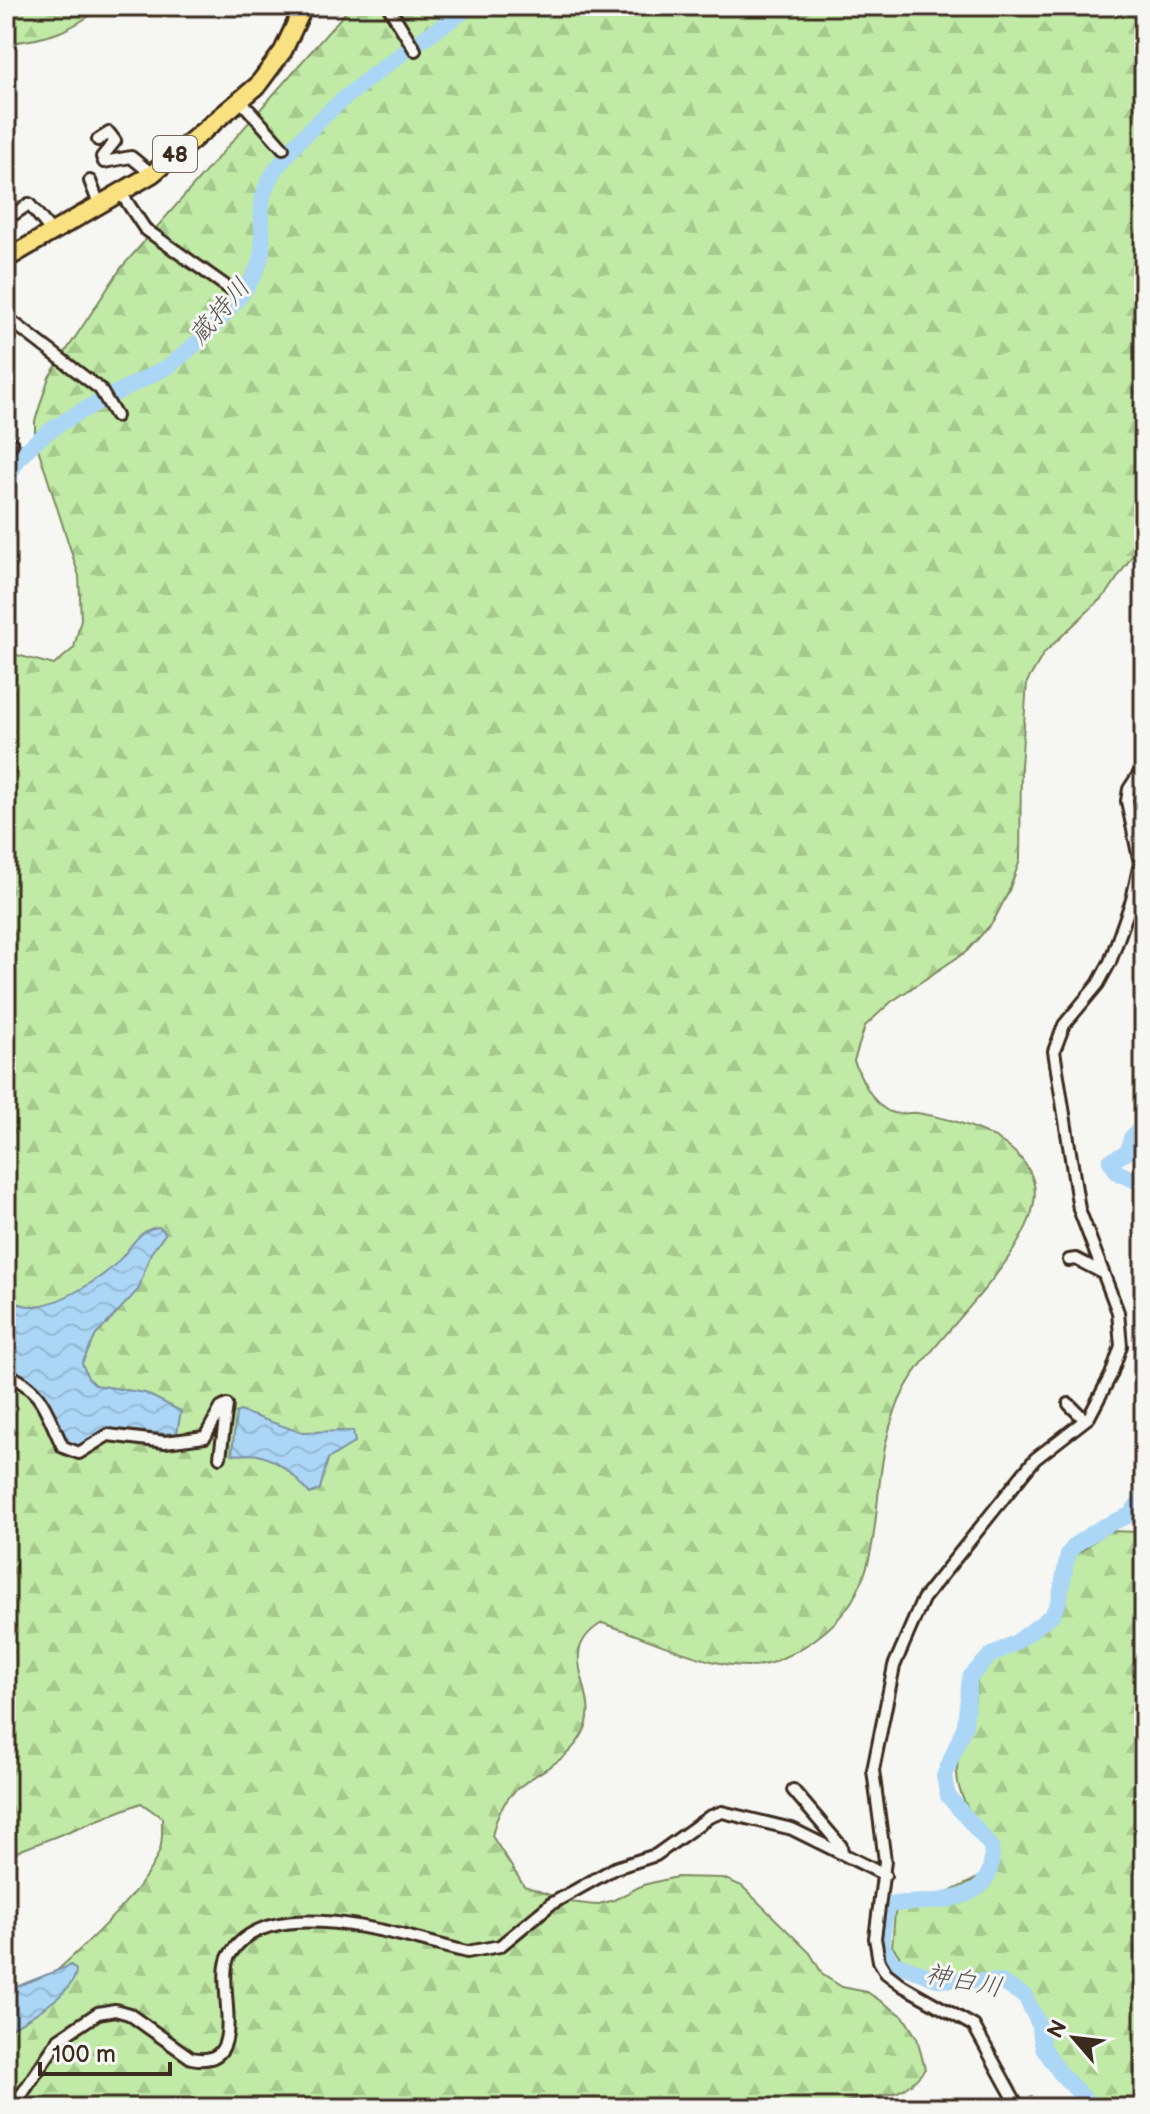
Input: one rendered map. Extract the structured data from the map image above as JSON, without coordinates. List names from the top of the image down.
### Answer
{
  "streets": {
    "main road": ["48"]
  },
  "water": ["蔵持川", "神白川"],
  "scale_bar": "100 m",
  "north": "top left"
}
